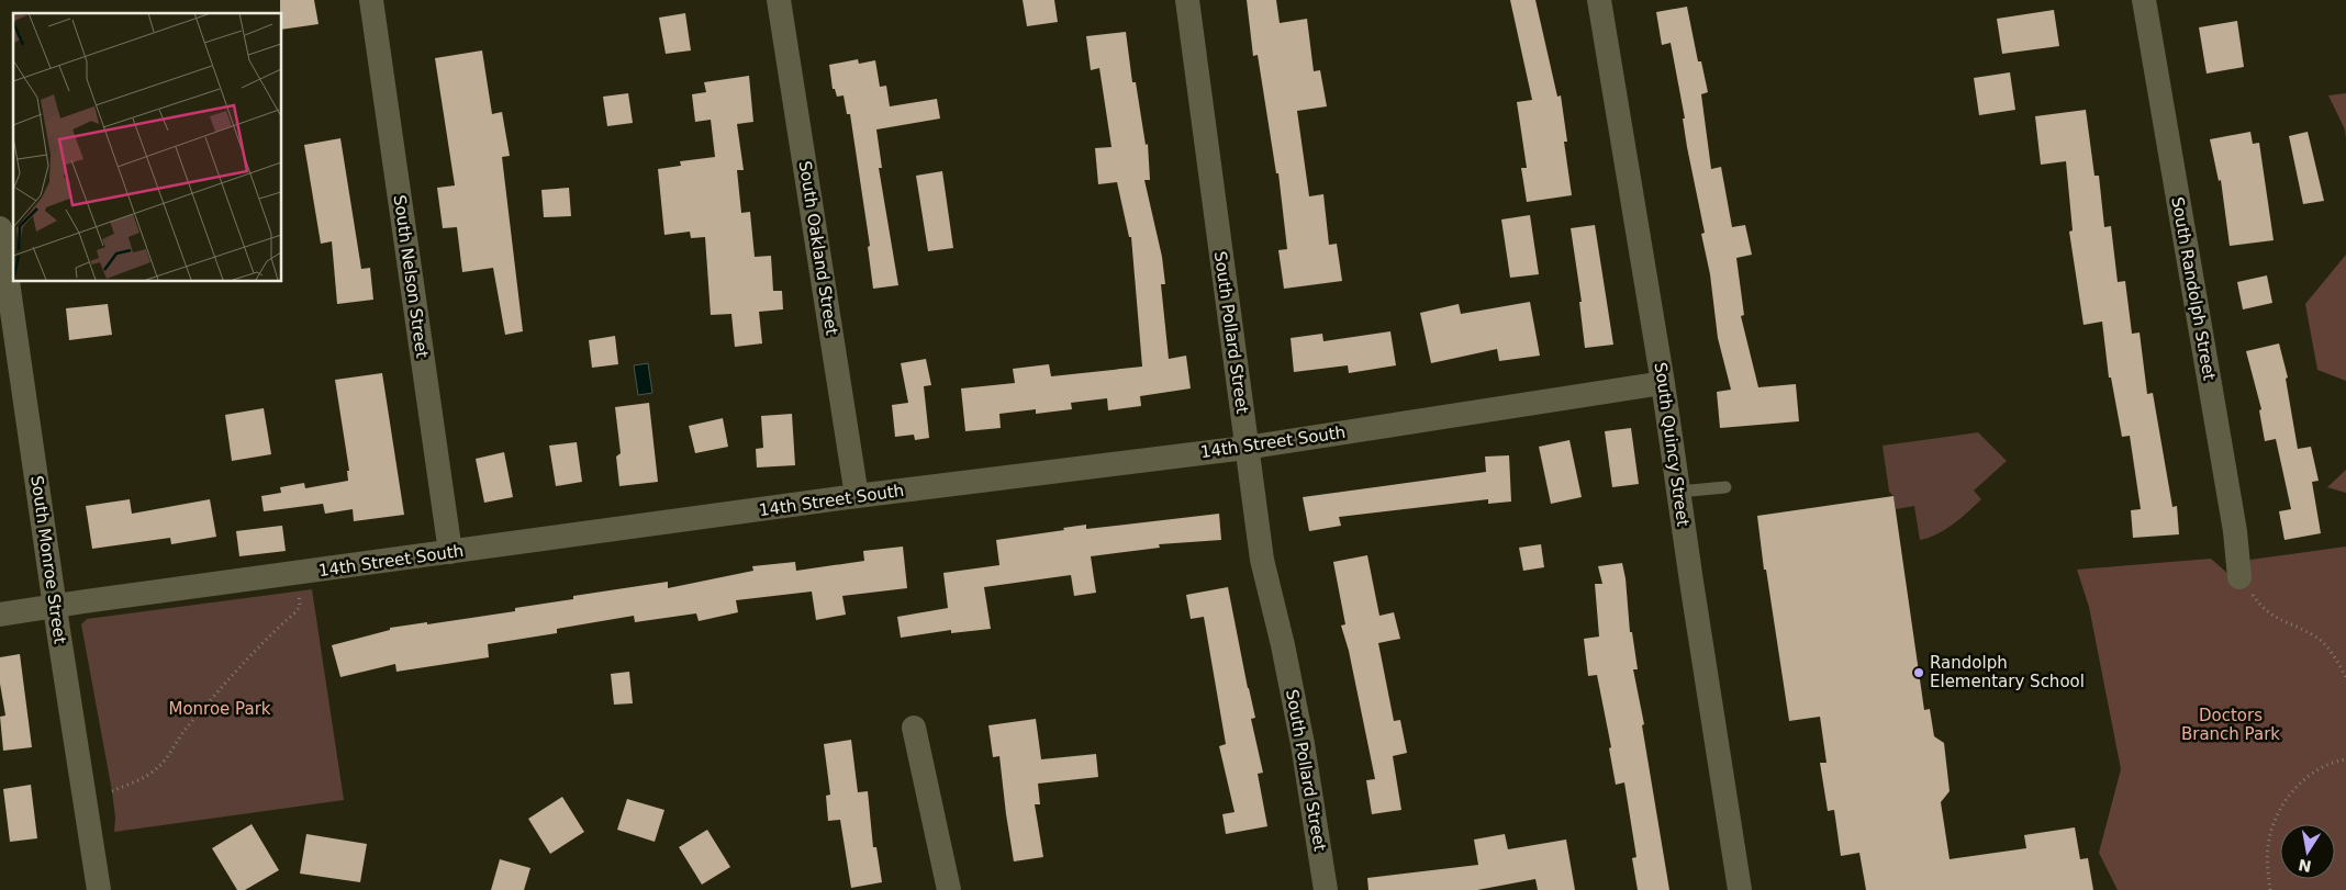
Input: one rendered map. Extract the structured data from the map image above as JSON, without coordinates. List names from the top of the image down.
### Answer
{
  "streets": {
    "street": [
      "South Oakland Street",
      "South Nelson Street",
      "South Randolph Street",
      "South Pollard Street",
      "14th Street South",
      "South Quincy Street",
      "South Monroe Street"
    ]
  },
  "crossings": [
    ["South Oakland Street", "14th Street South"],
    ["South Nelson Street", "14th Street South"],
    ["South Pollard Street", "14th Street South"],
    ["14th Street South", "South Quincy Street"],
    ["14th Street South", "South Monroe Street"]
  ],
  "parks": ["Monroe Park", "Doctors Branch Park"],
  "places": ["Randolph Elementary School"],
  "north": "bottom"
}
